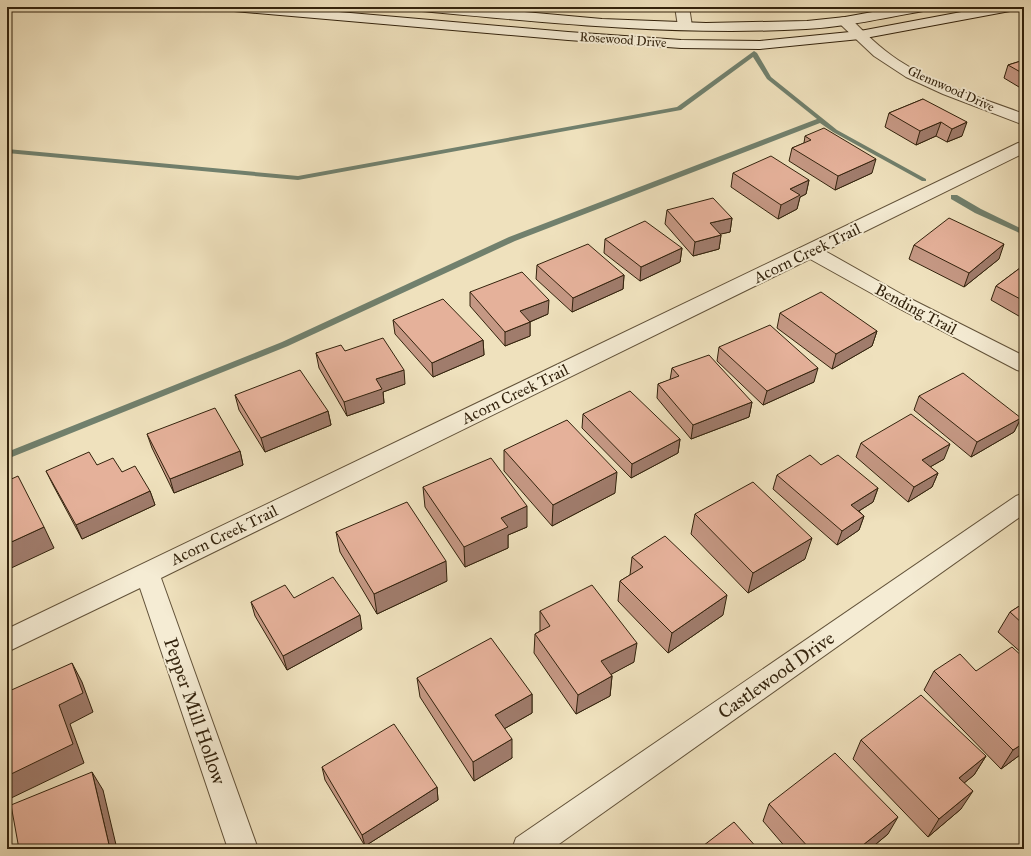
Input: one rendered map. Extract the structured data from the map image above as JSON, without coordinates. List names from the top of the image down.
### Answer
{
  "streets": {
    "street": [
      "Rosewood Drive",
      "Glennwood Drive",
      "Acorn Creek Trail",
      "Bending Trail",
      "Castlewood Drive",
      "Pepper Mill Hollow"
    ]
  },
  "crossings": [
    ["Rosewood Drive", "Glennwood Drive"],
    ["Acorn Creek Trail", "Bending Trail"],
    ["Acorn Creek Trail", "Pepper Mill Hollow"]
  ]
}
